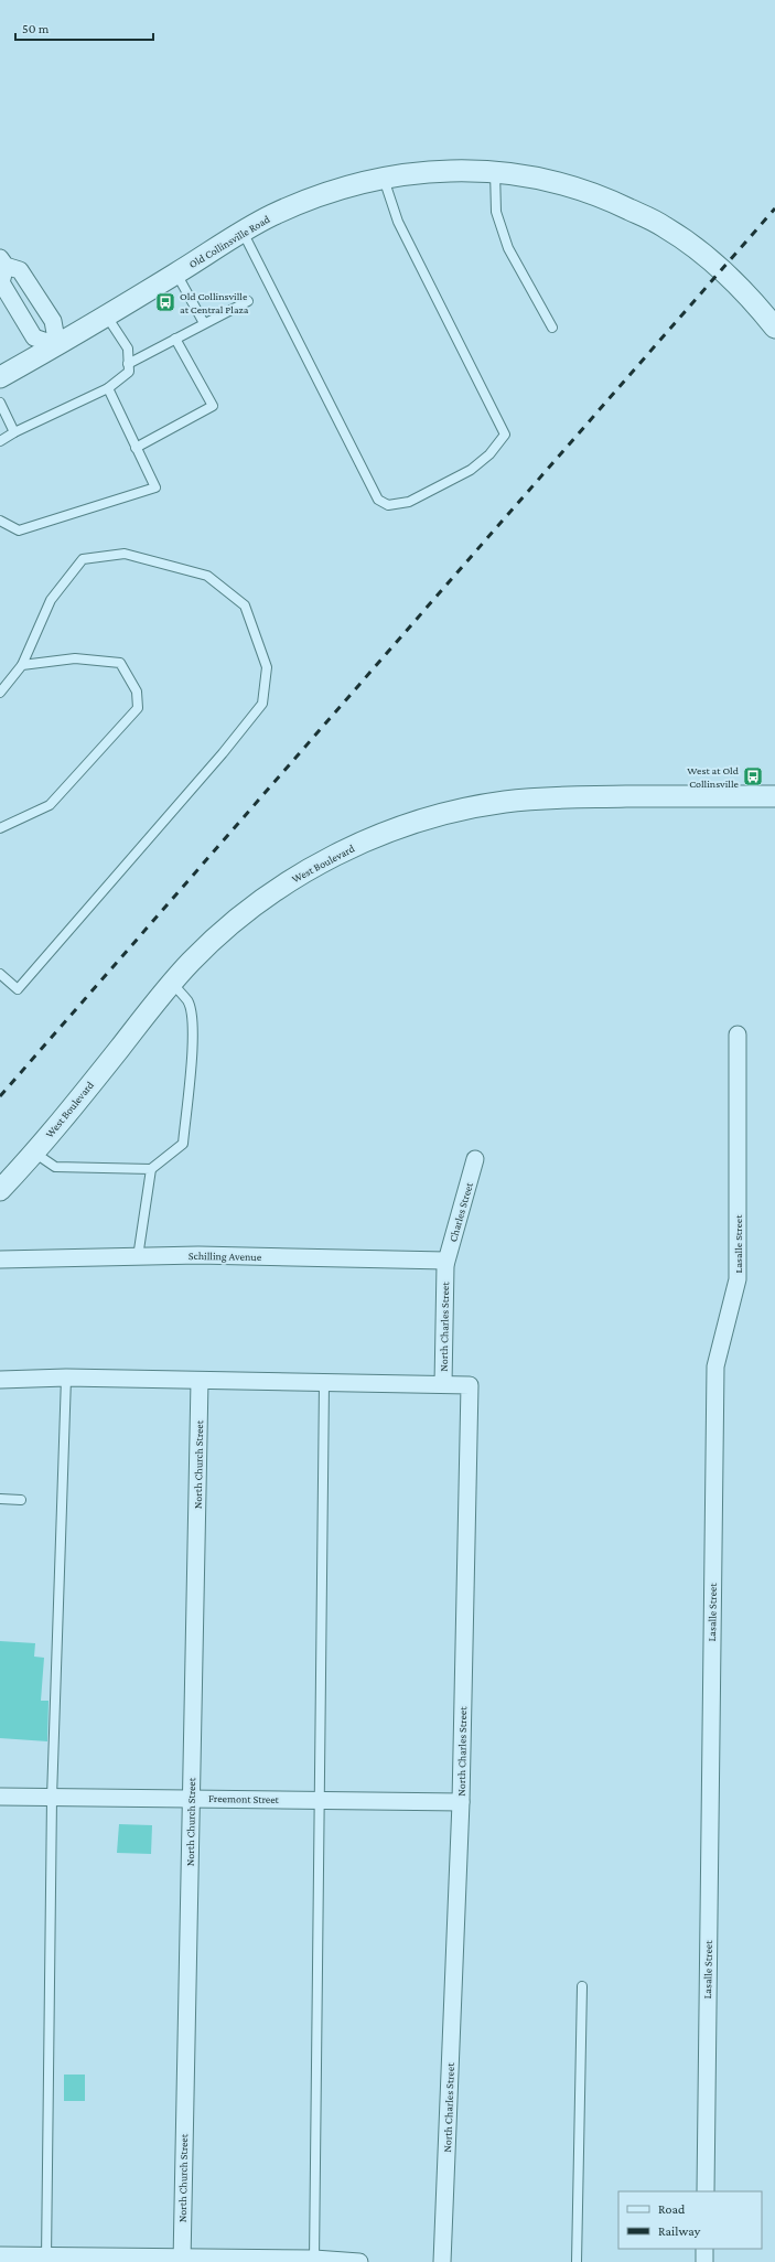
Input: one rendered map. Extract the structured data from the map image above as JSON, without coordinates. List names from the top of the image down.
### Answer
{
  "streets": {
    "street": [
      "Old Collinsville Road",
      "West Boulevard",
      "Charles Street",
      "Lasalle Street",
      "Schilling Avenue",
      "North Charles Street",
      "North Church Street",
      "Freemont Street"
    ]
  },
  "crossings": [
    ["Charles Street", "Schilling Avenue"],
    ["Charles Street", "North Charles Street"],
    ["Schilling Avenue", "North Charles Street"],
    ["North Charles Street", "Freemont Street"],
    ["North Church Street", "Freemont Street"]
  ],
  "places": {
    "bus stop": ["Old Collinsville at Central Plaza", "West at Old Collinsville"]
  },
  "legend": ["Road", "Railway"],
  "scale_bar": "50 m"
}
